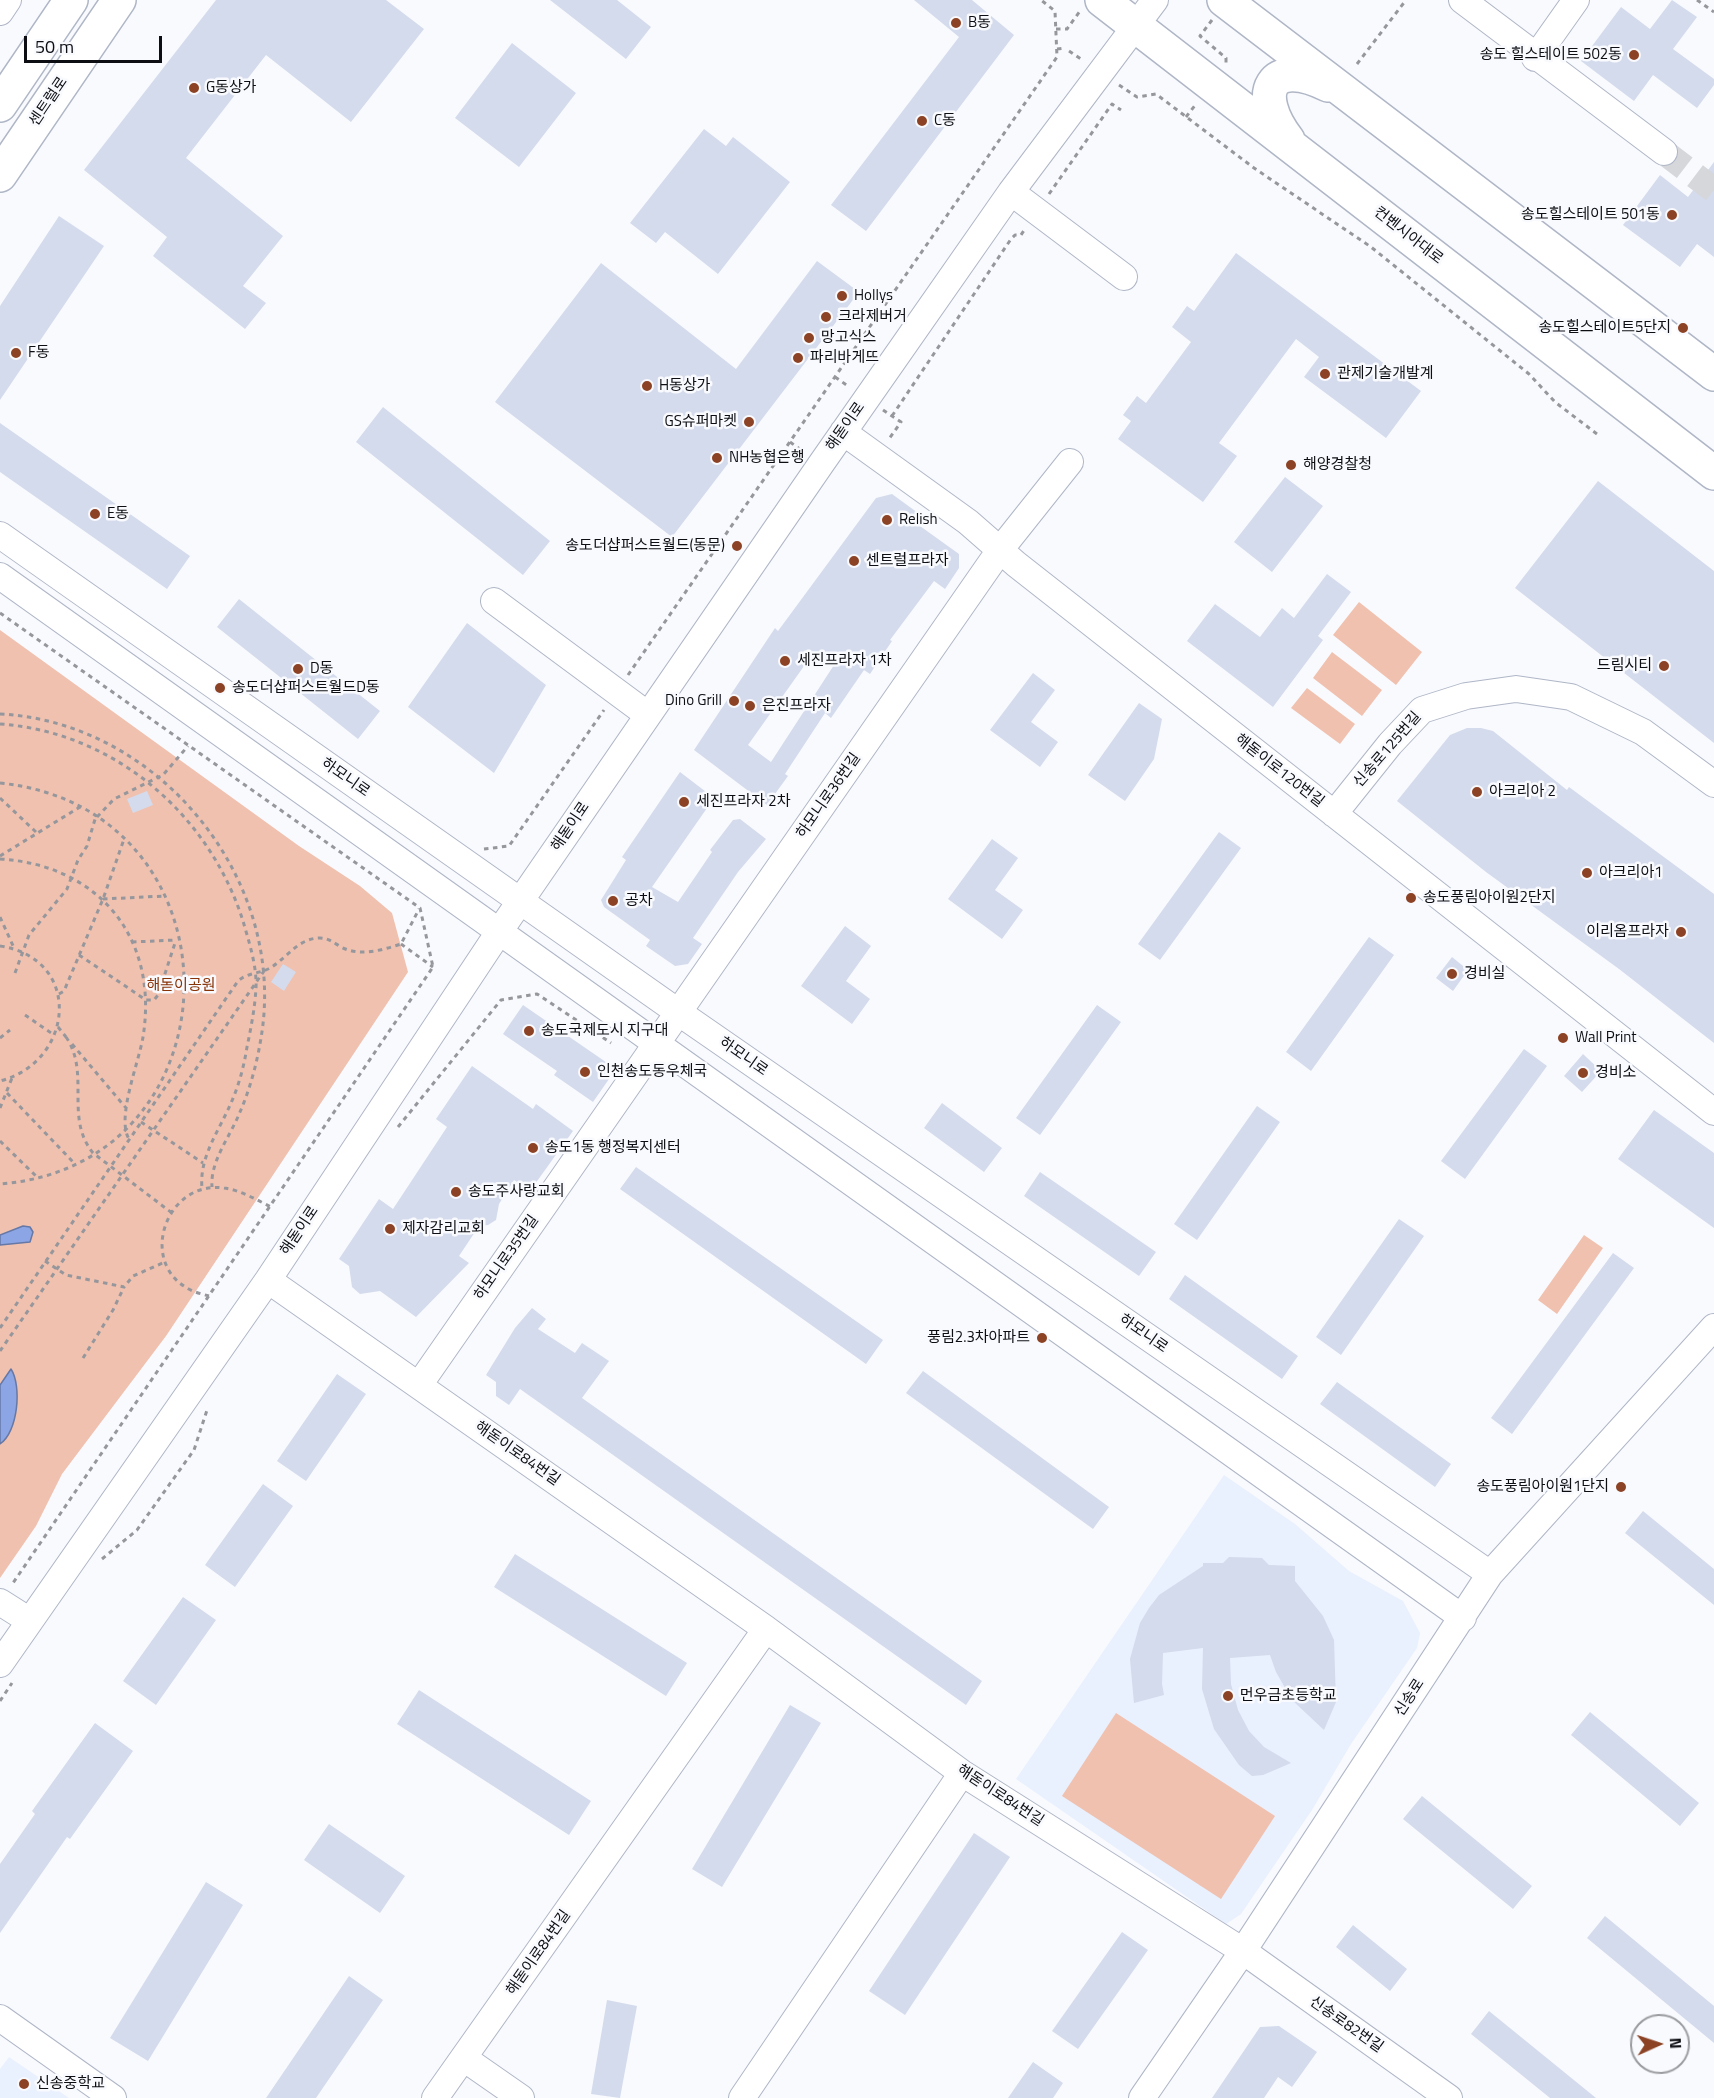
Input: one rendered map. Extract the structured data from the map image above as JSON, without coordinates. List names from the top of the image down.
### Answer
{
  "streets": {
    "main road": ["센트럴로", "컨벤시아대로"],
    "street": [
      "해돋이로",
      "신송로125번길",
      "해돋이로120번길",
      "하모니로",
      "하모니로36번길",
      "하모니로35번길",
      "해돋이로84번길",
      "신송로",
      "신송로82번길"
    ]
  },
  "crossings": [
    ["컨벤시아대로", "해돋이로"],
    ["해돋이로", "해돋이로120번길"],
    ["해돋이로", "하모니로"],
    ["해돋이로", "해돋이로84번길"],
    ["신송로125번길", "해돋이로120번길"],
    ["해돋이로120번길", "하모니로36번길"],
    ["하모니로", "하모니로36번길"],
    ["하모니로", "신송로"],
    ["하모니로36번길", "하모니로35번길"],
    ["하모니로35번길", "해돋이로84번길"],
    ["해돋이로84번길", "신송로"],
    ["해돋이로84번길", "신송로82번길"],
    ["신송로", "신송로82번길"]
  ],
  "parks": ["해돋이공원"],
  "places": [
    "B동",
    "송도 힐스테이트 502동",
    "G동상가",
    "C동",
    "송도힐스테이트 501동",
    "Hollys",
    "크라제버거",
    "송도힐스테이트5단지",
    "망고식스",
    "F동",
    "파리바게뜨",
    "관제기술개발계",
    "H동상가",
    "GS슈퍼마켓",
    "NH농협은행",
    "해양경찰청",
    "E동",
    "Relish",
    "송도더샵퍼스트월드(동문)",
    "센트럴프라자",
    "세진프라자 1차",
    "드림시티",
    "D동",
    "송도더샵퍼스트월드D동",
    "Dino Grill",
    "은진프라자",
    "아크리아 2",
    "세진프라자 2차",
    "아크리아1",
    "송도풍림아이원2단지",
    "공차",
    "이리옴프라자",
    "경비실",
    "송도국제도시 지구대",
    "Wall Print",
    "인천송도동우체국",
    "경비소",
    "송도1동 행정복지센터",
    "송도주사랑교회",
    "제자감리교회",
    "풍림2.3차아파트",
    "송도풍림아이원1단지",
    "먼우금초등학교",
    "신송중학교"
  ],
  "scale_bar": "50 m",
  "north": "right"
}
